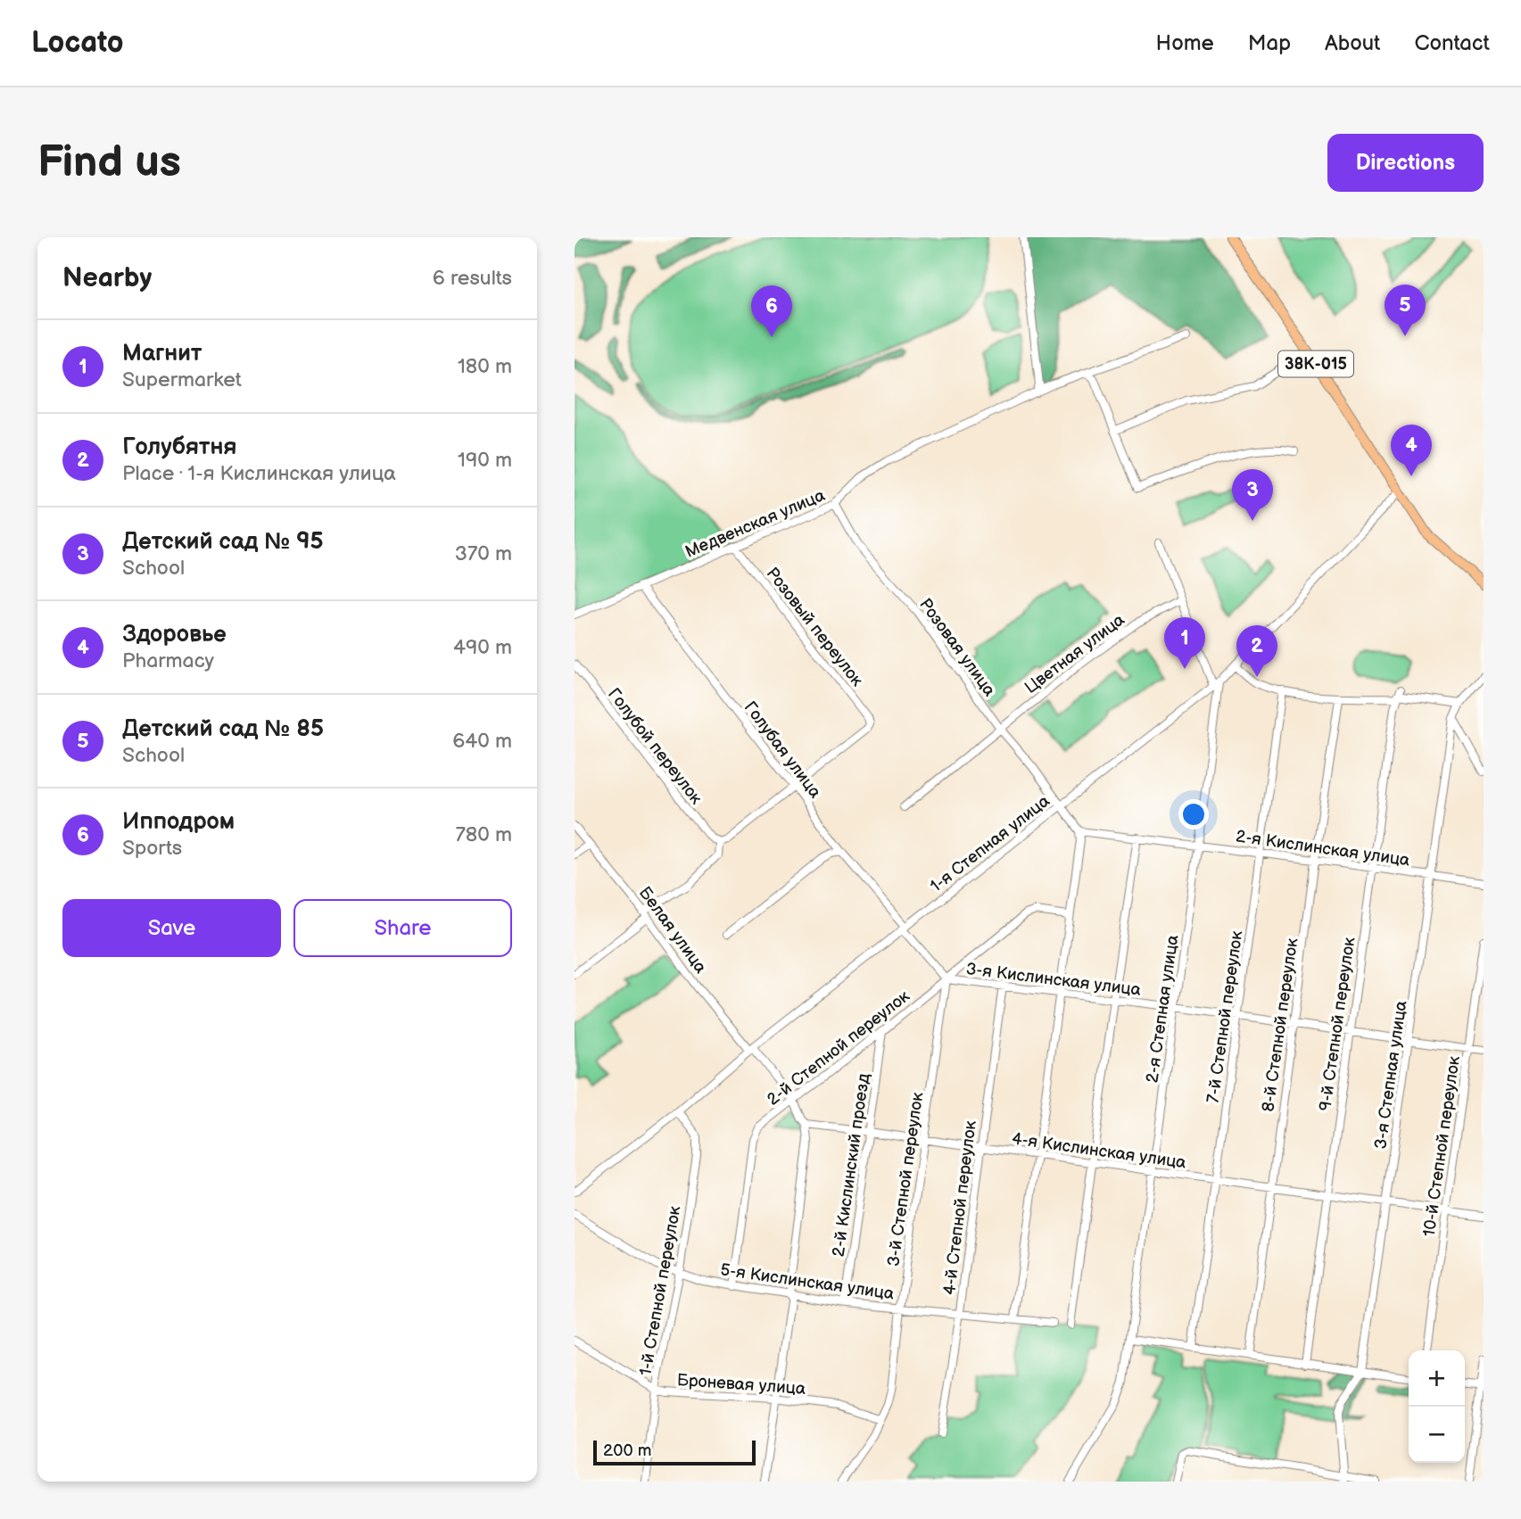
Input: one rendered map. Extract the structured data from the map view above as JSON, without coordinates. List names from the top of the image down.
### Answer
{
  "streets": {
    "main road": ["38К-015"],
    "street": [
      "Медвенская улица",
      "Розовый переулок",
      "Розовая улица",
      "Цветная улица",
      "Голубой переулок",
      "Голубая улица",
      "1-я Степная улица",
      "2-я Кислинская улица",
      "Белая улица",
      "3-я Кислинская улица",
      "2-я Степная улица",
      "7-й Степной переулок",
      "9-й Степной переулок",
      "8-й Степной переулок",
      "2-й Степной переулок",
      "3-я Степная улица",
      "10-й Степной переулок",
      "4-я Кислинская улица",
      "2-й Кислинский проезд",
      "3-й Степной переулок",
      "4-й Степной переулок",
      "5-я Кислинская улица",
      "1-й Степной переулок",
      "Броневая улица"
    ]
  },
  "crossings": [
    ["38К-015", "1-я Степная улица"],
    ["Медвенская улица", "Розовый переулок"],
    ["Медвенская улица", "Розовая улица"],
    ["Медвенская улица", "Голубая улица"],
    ["Розовый переулок", "Голубая улица"],
    ["Розовая улица", "Цветная улица"],
    ["Розовая улица", "1-я Степная улица"],
    ["Голубая улица", "1-я Степная улица"],
    ["Голубая улица", "3-я Кислинская улица"],
    ["1-я Степная улица", "Белая улица"],
    ["1-я Степная улица", "3-я Кислинская улица"],
    ["1-я Степная улица", "2-я Степная улица"],
    ["1-я Степная улица", "1-й Степной переулок"],
    ["2-я Кислинская улица", "2-я Степная улица"],
    ["2-я Кислинская улица", "7-й Степной переулок"],
    ["2-я Кислинская улица", "9-й Степной переулок"],
    ["2-я Кислинская улица", "8-й Степной переулок"],
    ["2-я Кислинская улица", "3-я Степная улица"],
    ["3-я Кислинская улица", "2-я Степная улица"],
    ["3-я Кислинская улица", "7-й Степной переулок"],
    ["3-я Кислинская улица", "9-й Степной переулок"],
    ["3-я Кислинская улица", "8-й Степной переулок"],
    ["3-я Кислинская улица", "2-й Степной переулок"],
    ["3-я Кислинская улица", "3-я Степная улица"],
    ["3-я Кислинская улица", "10-й Степной переулок"],
    ["3-я Кислинская улица", "3-й Степной переулок"],
    ["3-я Кислинская улица", "4-й Степной переулок"],
    ["2-я Степная улица", "4-я Кислинская улица"],
    ["7-й Степной переулок", "4-я Кислинская улица"],
    ["9-й Степной переулок", "4-я Кислинская улица"],
    ["8-й Степной переулок", "4-я Кислинская улица"],
    ["2-й Степной переулок", "2-й Кислинский проезд"],
    ["2-й Степной переулок", "3-й Степной переулок"],
    ["2-й Степной переулок", "5-я Кислинская улица"],
    ["3-я Степная улица", "4-я Кислинская улица"],
    ["10-й Степной переулок", "4-я Кислинская улица"],
    ["4-я Кислинская улица", "2-й Кислинский проезд"],
    ["4-я Кислинская улица", "3-й Степной переулок"],
    ["4-я Кислинская улица", "4-й Степной переулок"],
    ["2-й Кислинский проезд", "5-я Кислинская улица"],
    ["3-й Степной переулок", "5-я Кислинская улица"],
    ["3-й Степной переулок", "Броневая улица"],
    ["4-й Степной переулок", "5-я Кислинская улица"],
    ["5-я Кислинская улица", "1-й Степной переулок"],
    ["1-й Степной переулок", "Броневая улица"]
  ],
  "scale_bar": "200 m",
  "page": {
    "header": "Locato",
    "nav": [
      "Home",
      "Map",
      "About",
      "Contact"
    ],
    "buttons": [
      "Directions",
      ["Save", "Share"]
    ],
    "title": "Find us",
    "heading": ["Nearby", "6 results"],
    "pins": [
      "5",
      "6",
      "4",
      "3",
      "1",
      "2"
    ],
    "list": [
      {
        "mark": "1",
        "name": "Магнит",
        "note": "Supermarket",
        "value": "180 m"
      },
      {
        "mark": "2",
        "name": "Голубятня",
        "note": "Place · 1-я Кислинская улица",
        "value": "190 m"
      },
      {
        "mark": "3",
        "name": "Детский сад № 95",
        "note": "School",
        "value": "370 m"
      },
      {
        "mark": "4",
        "name": "Здоровье",
        "note": "Pharmacy",
        "value": "490 m"
      },
      {
        "mark": "5",
        "name": "Детский сад № 85",
        "note": "School",
        "value": "640 m"
      },
      {
        "mark": "6",
        "name": "Ипподром",
        "note": "Sports",
        "value": "780 m"
      }
    ],
    "map_buttons": ["+", "−"],
    "scale": "200 m"
  }
}
